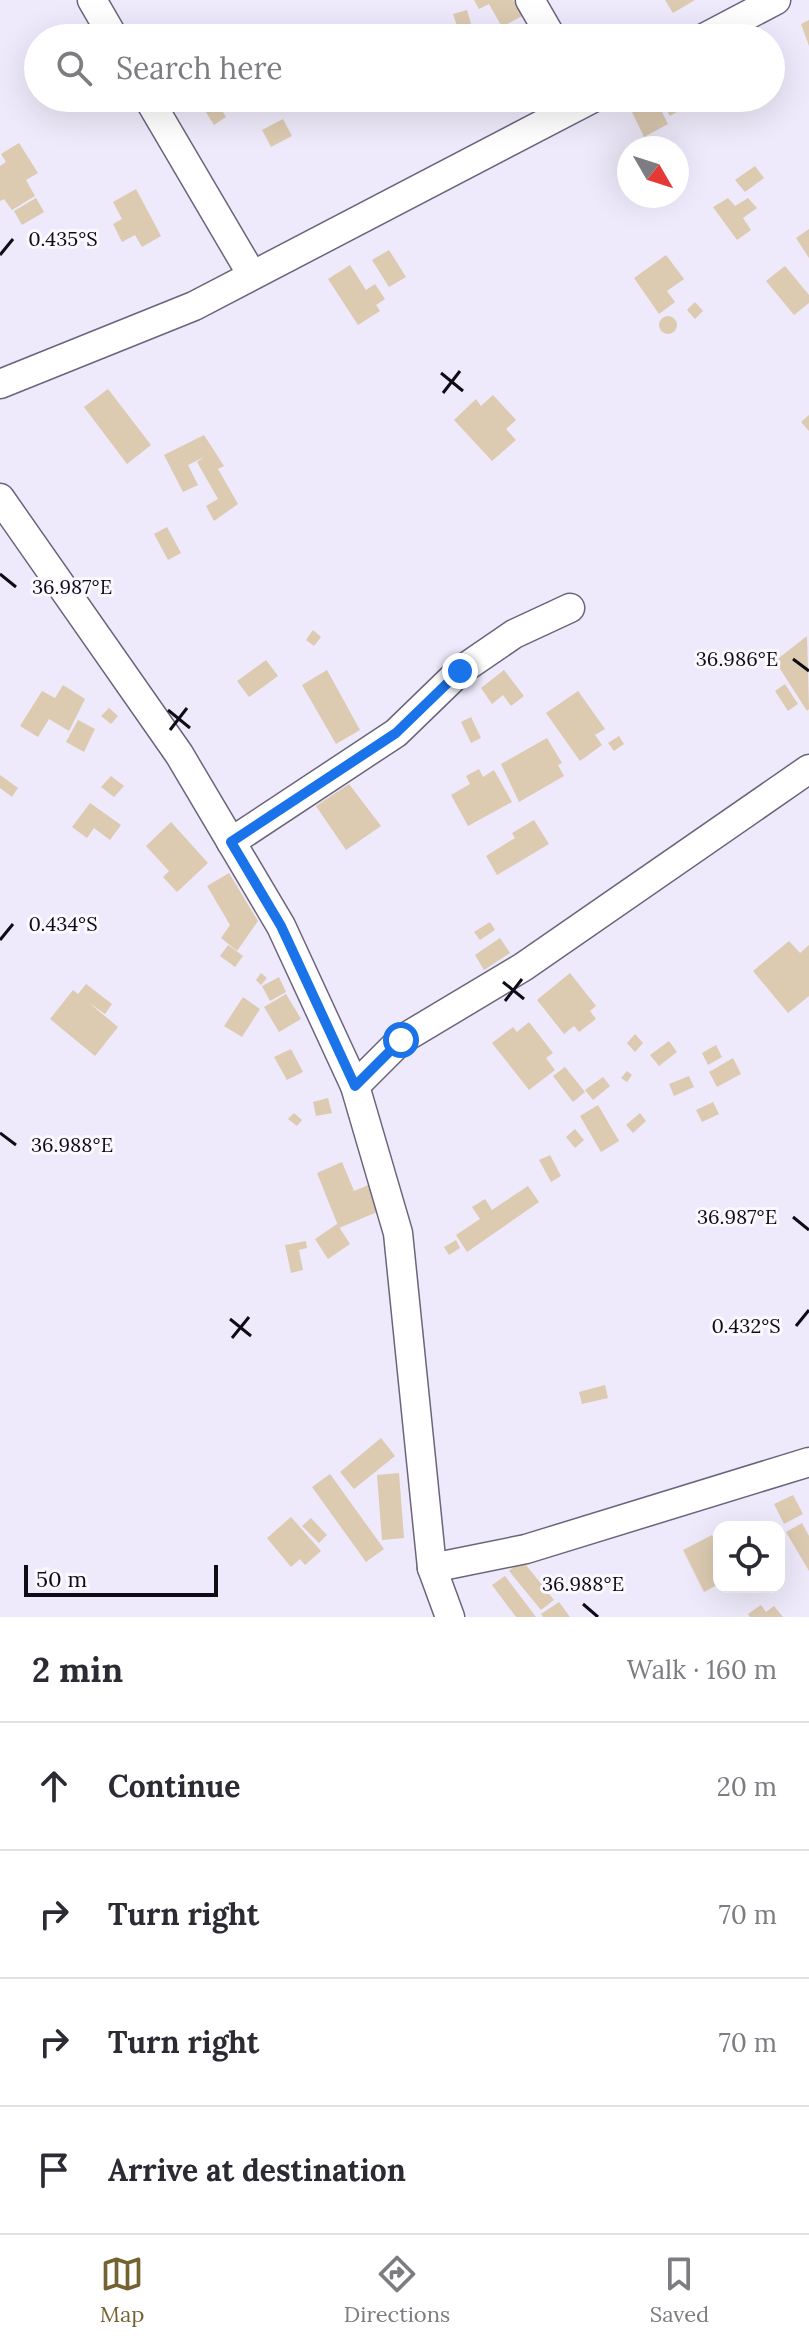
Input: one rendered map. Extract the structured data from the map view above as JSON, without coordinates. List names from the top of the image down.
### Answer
{
  "scale_bar": "50 m",
  "north": "bottom right",
  "page": {
    "search": "Search here",
    "scale": "50 m",
    "heading": ["2 min", "Walk · 160 m"],
    "list": [
      ["Continue", "20 m"],
      ["Turn right", "70 m"],
      ["Turn right", "70 m"],
      "Arrive at destination"
    ],
    "nav": ["Map", "Directions", "Saved"]
  },
  "coordinates": [
    "0.435°S",
    "36.987°E",
    "36.986°E",
    "0.434°S",
    "36.988°E",
    "0.432°S"
  ]
}
